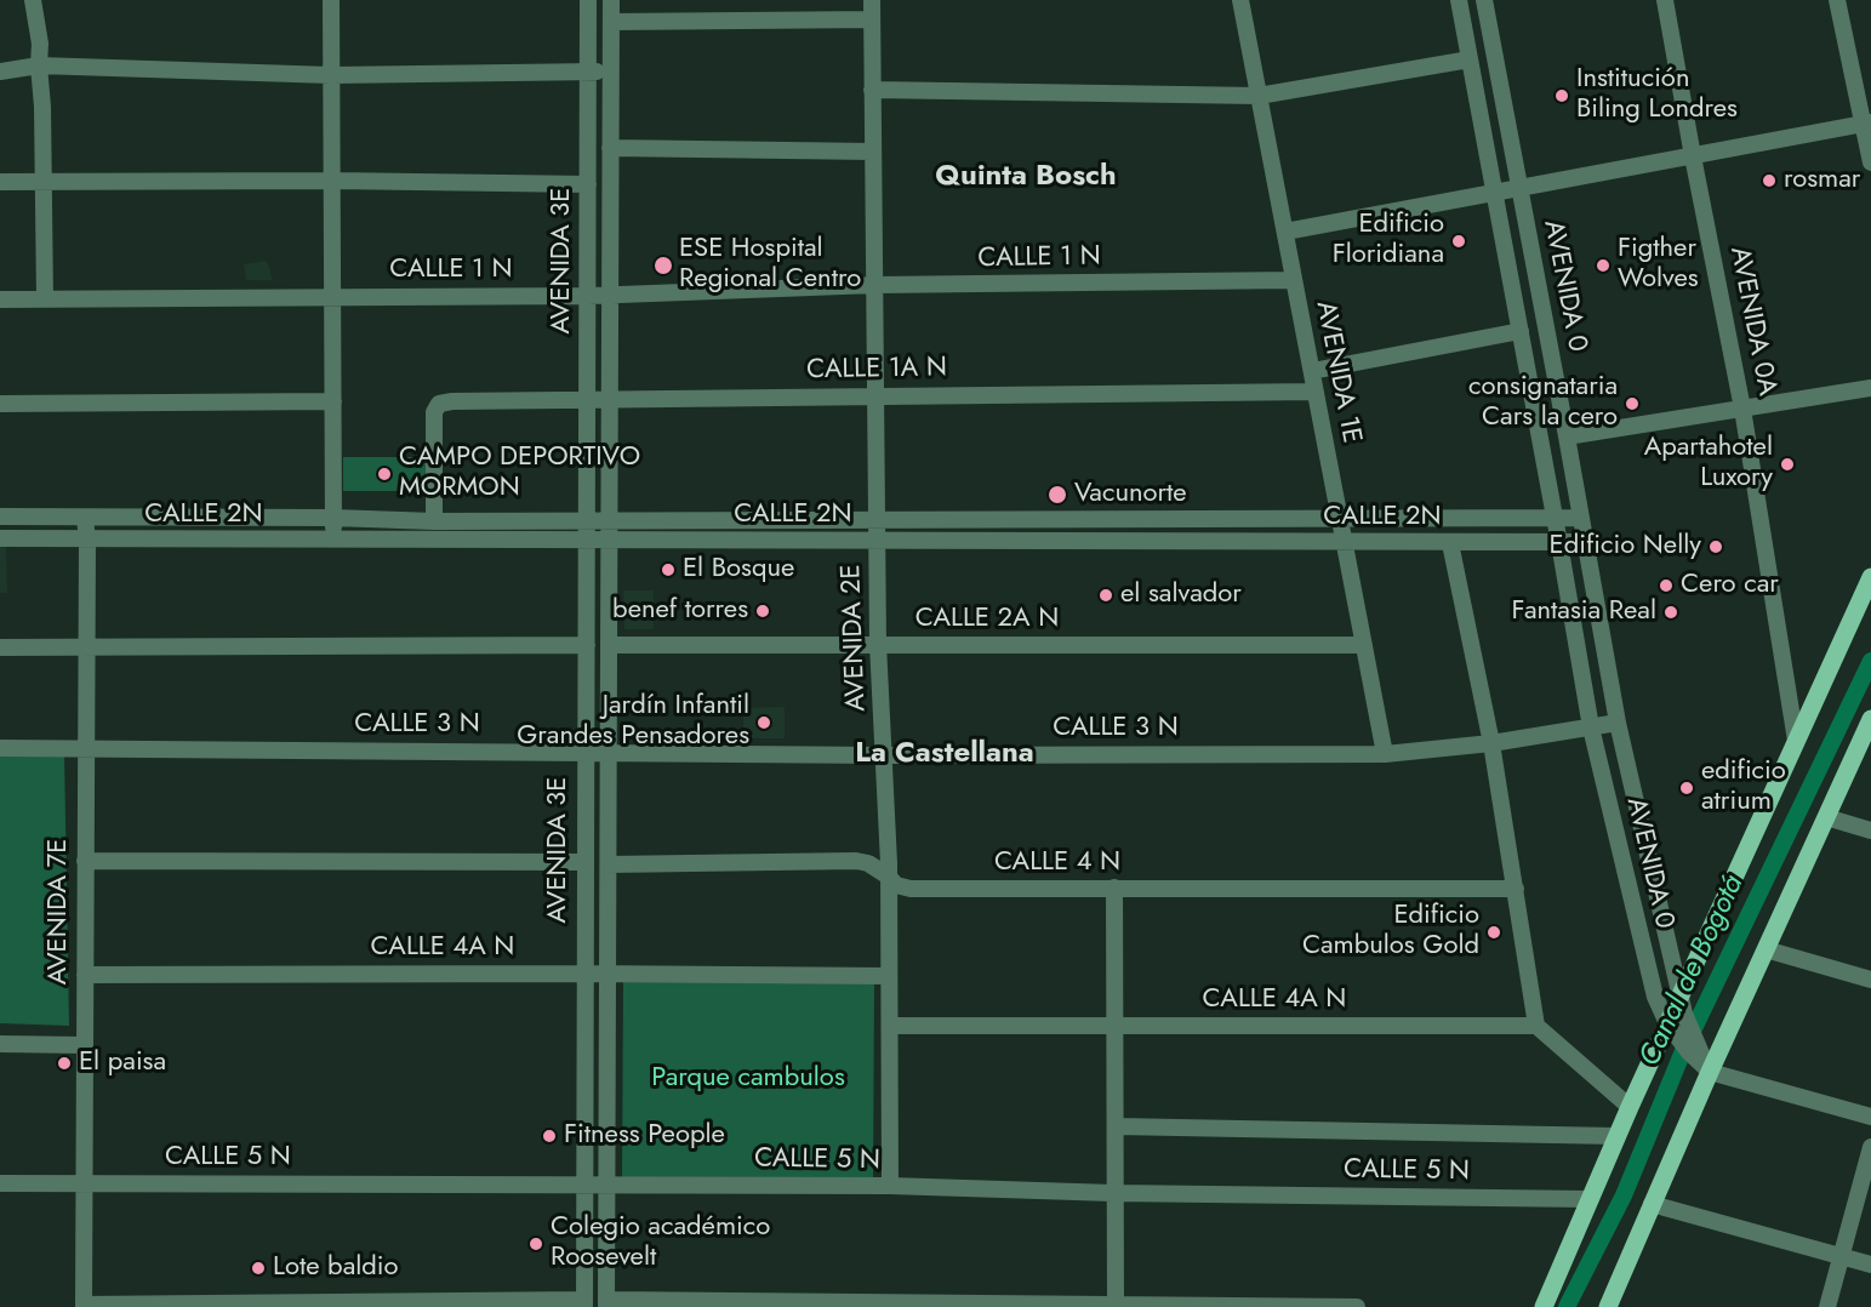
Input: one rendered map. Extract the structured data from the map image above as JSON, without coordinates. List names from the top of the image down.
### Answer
{
  "streets": {
    "street": [
      "CALLE 1 N",
      "AVENIDA 3E",
      "AVENIDA 0",
      "AVENIDA 0A",
      "CALLE 1A N",
      "AVENIDA 1E",
      "CALLE 2N",
      "CALLE 2A N",
      "AVENIDA 2E",
      "CALLE 3 N",
      "CALLE 4 N",
      "AVENIDA 7E",
      "CALLE 4A N",
      "CALLE 5 N"
    ]
  },
  "crossings": [
    ["CALLE 1 N", "AVENIDA 3E"],
    ["CALLE 1 N", "AVENIDA 1E"],
    ["CALLE 1 N", "AVENIDA 2E"],
    ["AVENIDA 3E", "CALLE 1A N"],
    ["AVENIDA 3E", "CALLE 2N"],
    ["AVENIDA 3E", "CALLE 2A N"],
    ["AVENIDA 3E", "CALLE 3 N"],
    ["AVENIDA 3E", "CALLE 4 N"],
    ["AVENIDA 3E", "CALLE 4A N"],
    ["AVENIDA 3E", "CALLE 5 N"],
    ["AVENIDA 0", "CALLE 2N"],
    ["AVENIDA 0", "CALLE 3 N"],
    ["CALLE 1A N", "AVENIDA 1E"],
    ["CALLE 1A N", "CALLE 2N"],
    ["CALLE 1A N", "AVENIDA 2E"],
    ["AVENIDA 1E", "CALLE 2N"],
    ["AVENIDA 1E", "CALLE 2A N"],
    ["AVENIDA 1E", "CALLE 3 N"],
    ["CALLE 2N", "AVENIDA 2E"],
    ["CALLE 2N", "AVENIDA 7E"],
    ["CALLE 2A N", "AVENIDA 2E"],
    ["AVENIDA 2E", "CALLE 3 N"],
    ["AVENIDA 2E", "CALLE 4 N"],
    ["AVENIDA 2E", "CALLE 4A N"],
    ["AVENIDA 2E", "CALLE 5 N"],
    ["CALLE 3 N", "AVENIDA 7E"],
    ["AVENIDA 7E", "CALLE 4A N"],
    ["AVENIDA 7E", "CALLE 5 N"]
  ],
  "districts": ["Quinta Bosch", "La Castellana"],
  "water": ["Canal de Bogotá"],
  "parks": ["Parque cambulos"],
  "places": [
    "Institución Biling Londres",
    "rosmar",
    "Edificio Floridiana",
    "ESE Hospital Regional Centro",
    "Figther Wolves",
    "consignataria Cars la cero",
    "Apartahotel Luxory",
    "CAMPO DEPORTIVO MORMON",
    "Vacunorte",
    "Edificio Nelly",
    "El Bosque",
    "Cero car",
    "el salvador",
    "benef torres",
    "Fantasia Real",
    "Jardín Infantil Grandes Pensadores",
    "edificio atrium",
    "Edificio Cambulos Gold",
    "El paisa",
    "Fitness People",
    "Colegio académico Roosevelt",
    "Lote baldio"
  ]
}
